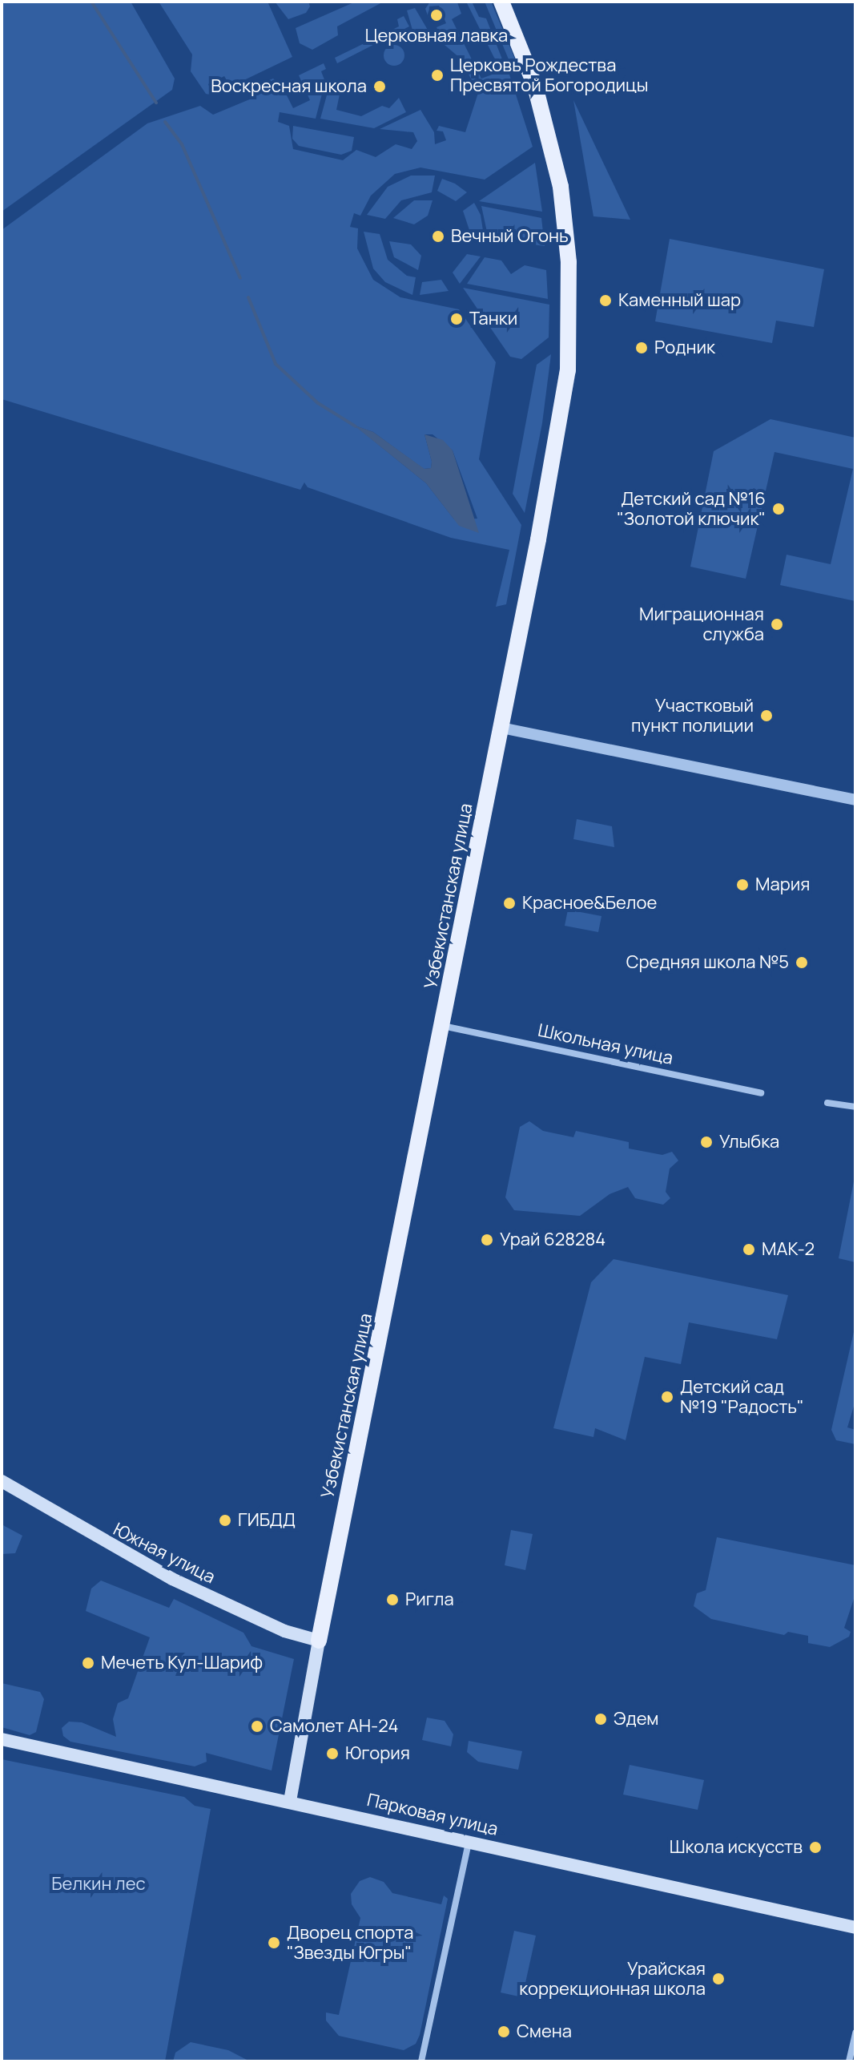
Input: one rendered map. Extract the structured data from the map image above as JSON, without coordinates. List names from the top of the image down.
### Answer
{
  "streets": {
    "main road": ["Узбекистанская улица", "Южная улица", "Парковая улица"],
    "street": ["Школьная улица"]
  },
  "crossings": [
    ["Узбекистанская улица", "Школьная улица"],
    ["Узбекистанская улица", "Южная улица"],
    ["Узбекистанская улица", "Парковая улица"]
  ],
  "parks": ["Белкин лес"],
  "places": [
    "Церковная лавка",
    "Церковь Рождества Пресвятой Богородицы",
    "Воскресная школа",
    "Вечный Огонь",
    "Каменный шар",
    "Танки",
    "Родник",
    "Детский сад №16 \"Золотой ключик\"",
    "Миграционная служба",
    "Участковый пункт полиции",
    "Мария",
    "Красное&Белое",
    "Средняя школа №5",
    "Улыбка",
    "Урай 628284",
    "МАК-2",
    "Детский сад №19 \"Радость\"",
    "ГИБДД",
    "Ригла",
    "Мечеть Кул-Шариф",
    "Эдем",
    "Самолет АН-24",
    "Югория",
    "Школа искусств",
    "Дворец спорта \"Звезды Югры\"",
    "Урайская коррекционная школа",
    "Смена"
  ]
}
